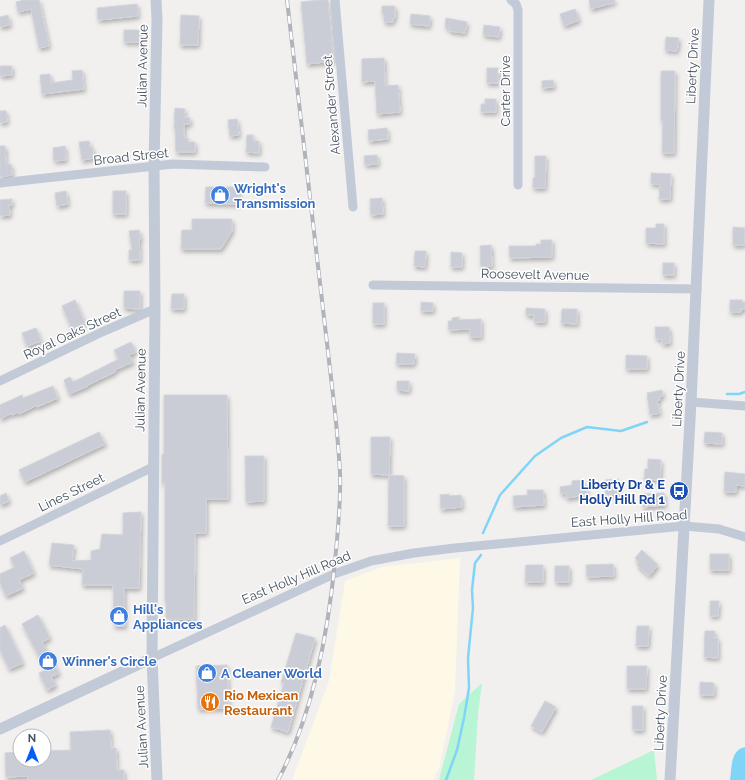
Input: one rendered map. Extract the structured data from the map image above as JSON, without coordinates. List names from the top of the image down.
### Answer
{
  "streets": {
    "street": [
      "Julian Avenue",
      "Liberty Drive",
      "Carter Drive",
      "Alexander Street",
      "Broad Street",
      "Roosevelt Avenue",
      "Royal Oaks Street",
      "Lines Street",
      "East Holly Hill Road"
    ]
  },
  "crossings": [
    ["Julian Avenue", "Broad Street"],
    ["Julian Avenue", "Royal Oaks Street"],
    ["Julian Avenue", "Lines Street"],
    ["Julian Avenue", "East Holly Hill Road"],
    ["Liberty Drive", "Roosevelt Avenue"],
    ["Liberty Drive", "East Holly Hill Road"]
  ],
  "places": {
    "shop": [
      "Wright's Transmission",
      "Hill's Appliances",
      "Winner's Circle",
      "A Cleaner World"
    ],
    "bus stop": ["Liberty Dr & E Holly Hill Rd 1"],
    "restaurant": ["Rio Mexican Restaurant"]
  },
  "north": "top"
}
